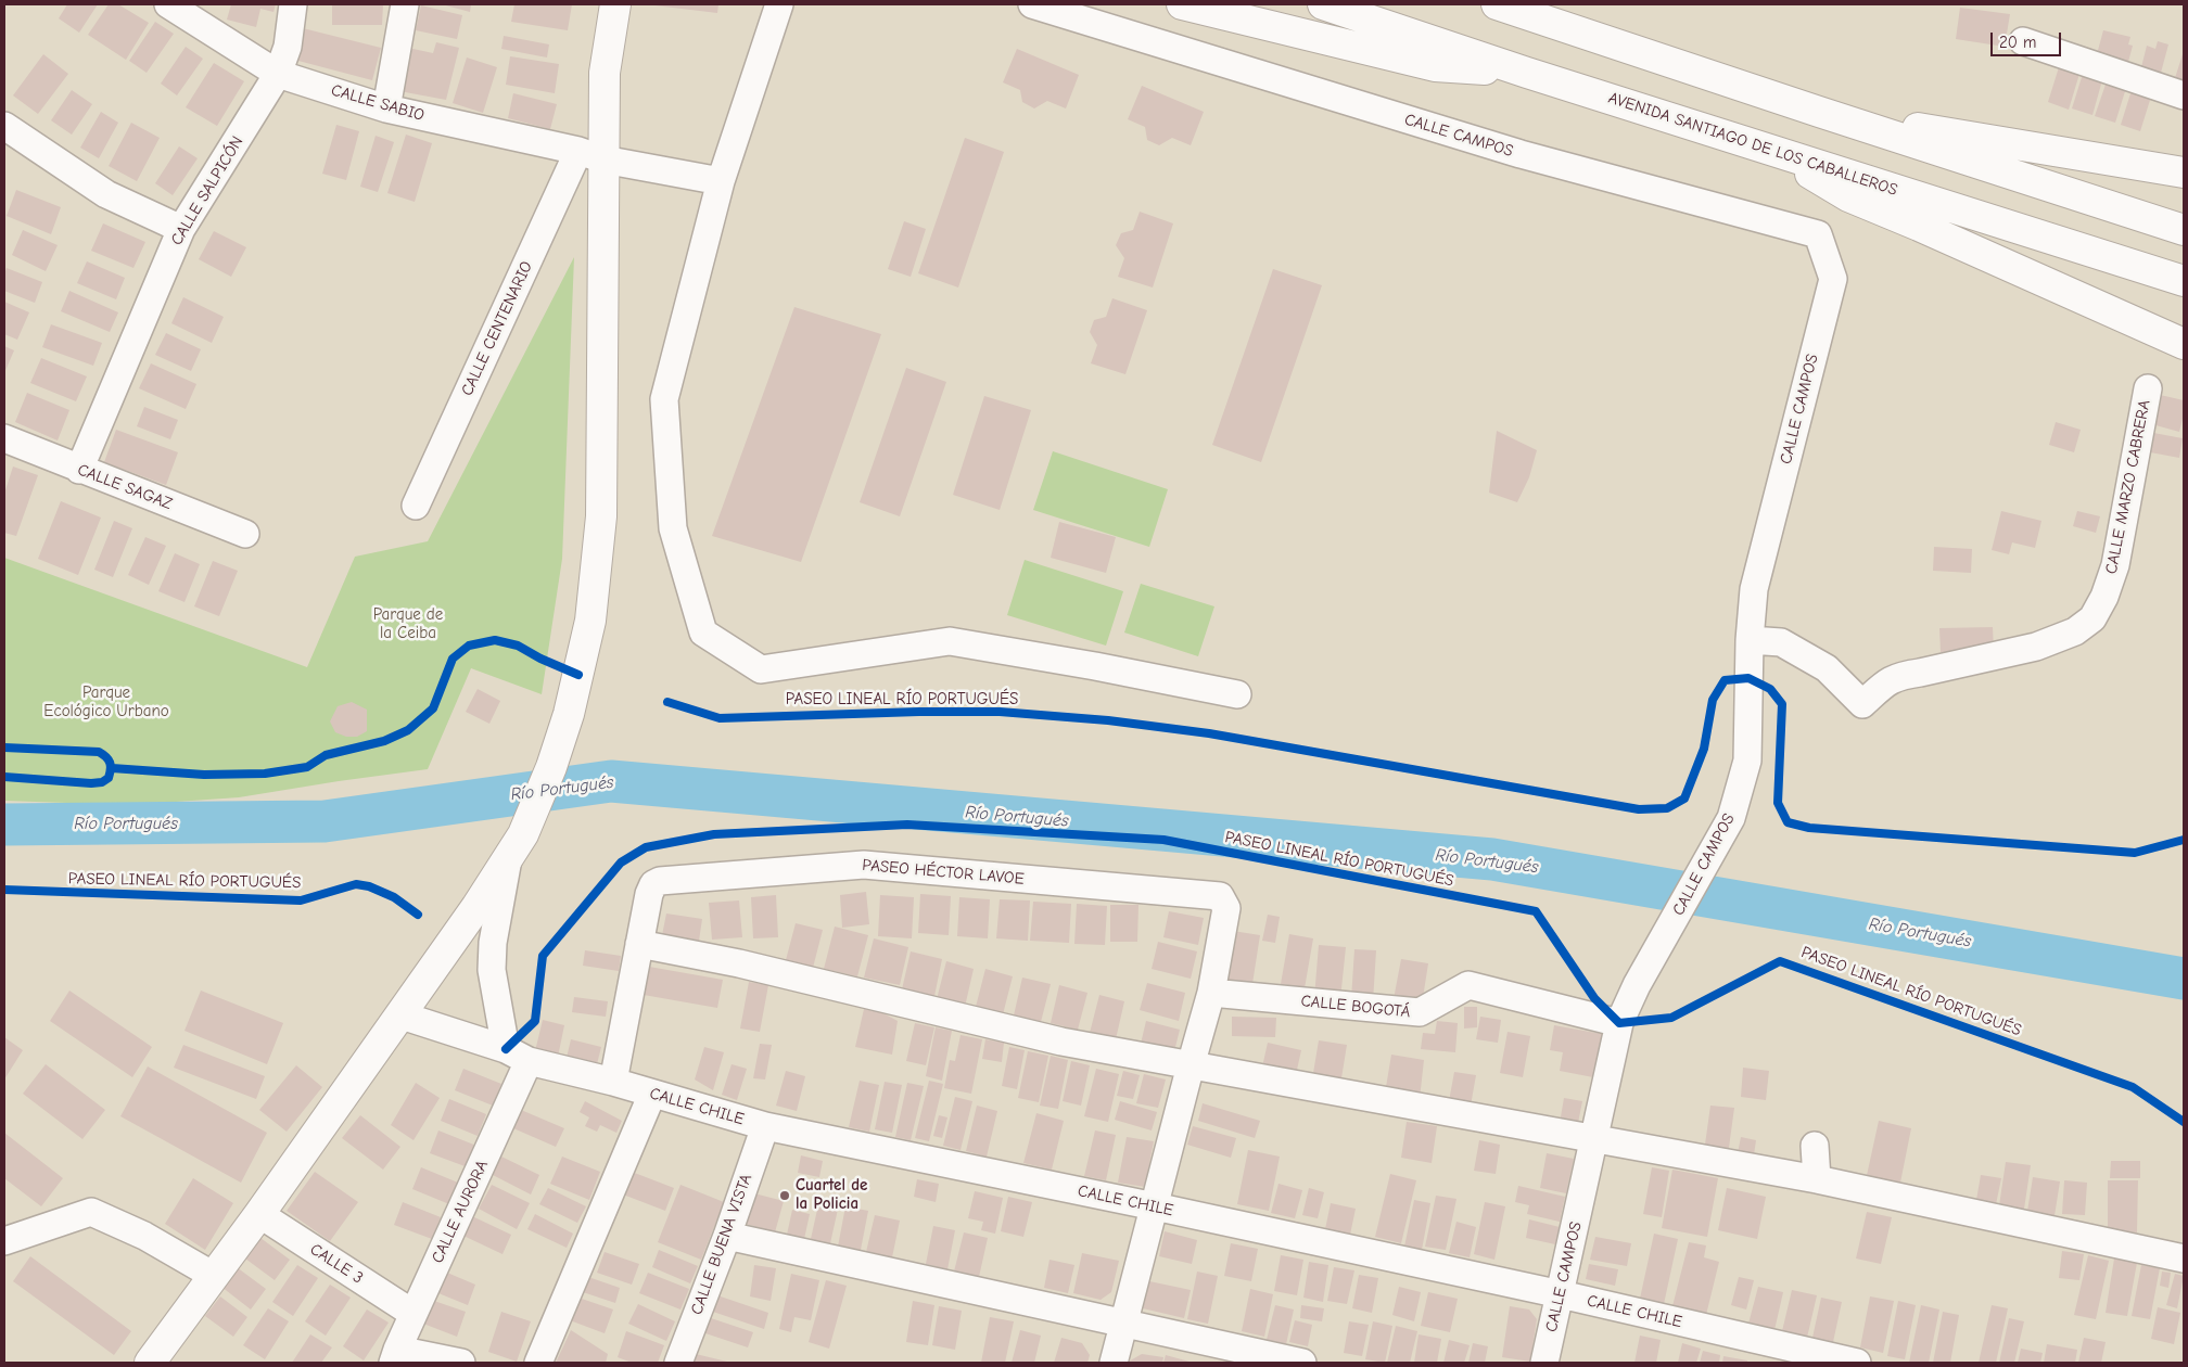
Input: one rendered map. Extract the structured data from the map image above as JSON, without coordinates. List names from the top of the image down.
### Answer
{
  "streets": {
    "main road": ["AVENIDA SANTIAGO DE LOS CABALLEROS"],
    "street": [
      "CALLE SABIO",
      "CALLE CAMPOS",
      "CALLE SALPICÓN",
      "CALLE CENTENARIO",
      "CALLE SAGAZ",
      "CALLE MARZO CABRERA",
      "PASEO HÉCTOR LAVOE",
      "CALLE BOGOTÁ",
      "CALLE CHILE",
      "CALLE AURORA",
      "CALLE BUENA VISTA",
      "CALLE 3"
    ],
    "cycle path": ["PASEO LINEAL RÍO PORTUGUÉS"]
  },
  "crossings": [
    ["CALLE SABIO", "CALLE SALPICÓN"],
    ["CALLE SABIO", "CALLE CENTENARIO"],
    ["CALLE CAMPOS", "CALLE MARZO CABRERA"],
    ["CALLE CAMPOS", "CALLE BOGOTÁ"],
    ["CALLE CAMPOS", "CALLE CHILE"],
    ["CALLE SALPICÓN", "CALLE SAGAZ"],
    ["PASEO HÉCTOR LAVOE", "CALLE BOGOTÁ"],
    ["CALLE CHILE", "CALLE AURORA"],
    ["CALLE CHILE", "CALLE BUENA VISTA"],
    ["CALLE AURORA", "CALLE 3"]
  ],
  "water": ["Río Portugués"],
  "parks": ["Parque de la Ceiba", "Parque Ecológico Urbano"],
  "places": ["Cuartel de la Policia"],
  "scale_bar": "20 m"
}
